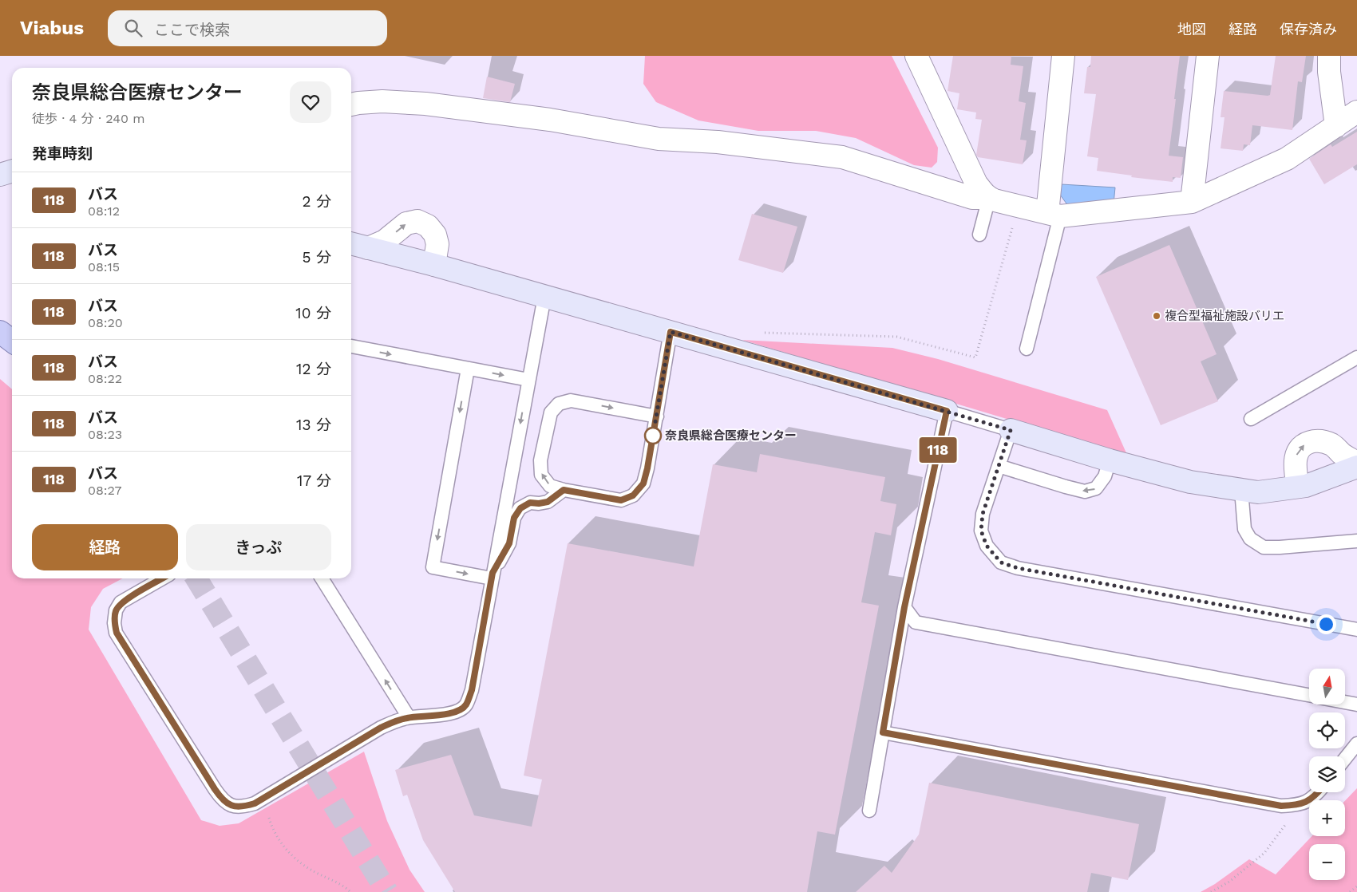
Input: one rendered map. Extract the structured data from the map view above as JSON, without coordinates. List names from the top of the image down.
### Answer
{
  "places": ["複合型福祉施設バリエ", "奈良県総合医療センター"],
  "lines": ["bus line 118"],
  "north": "top",
  "page": {
    "header": "Viabus",
    "search": "ここで検索",
    "nav": ["地図", "経路", "保存済み"],
    "on_map": "118",
    "heading": [
      ["奈良県総合医療センター", "徒歩 · 4 分 · 240 m"],
      "発車時刻"
    ],
    "list": [
      {
        "mark": "118",
        "name": "バス",
        "note": "08:12",
        "value": "2 分"
      },
      {
        "mark": "118",
        "name": "バス",
        "note": "08:15",
        "value": "5 分"
      },
      {
        "mark": "118",
        "name": "バス",
        "note": "08:20",
        "value": "10 分"
      },
      {
        "mark": "118",
        "name": "バス",
        "note": "08:22",
        "value": "12 分"
      },
      {
        "mark": "118",
        "name": "バス",
        "note": "08:23",
        "value": "13 分"
      },
      {
        "mark": "118",
        "name": "バス",
        "note": "08:27",
        "value": "17 分"
      }
    ],
    "buttons": ["経路", "きっぷ"],
    "map_buttons": ["+", "−"]
  }
}
